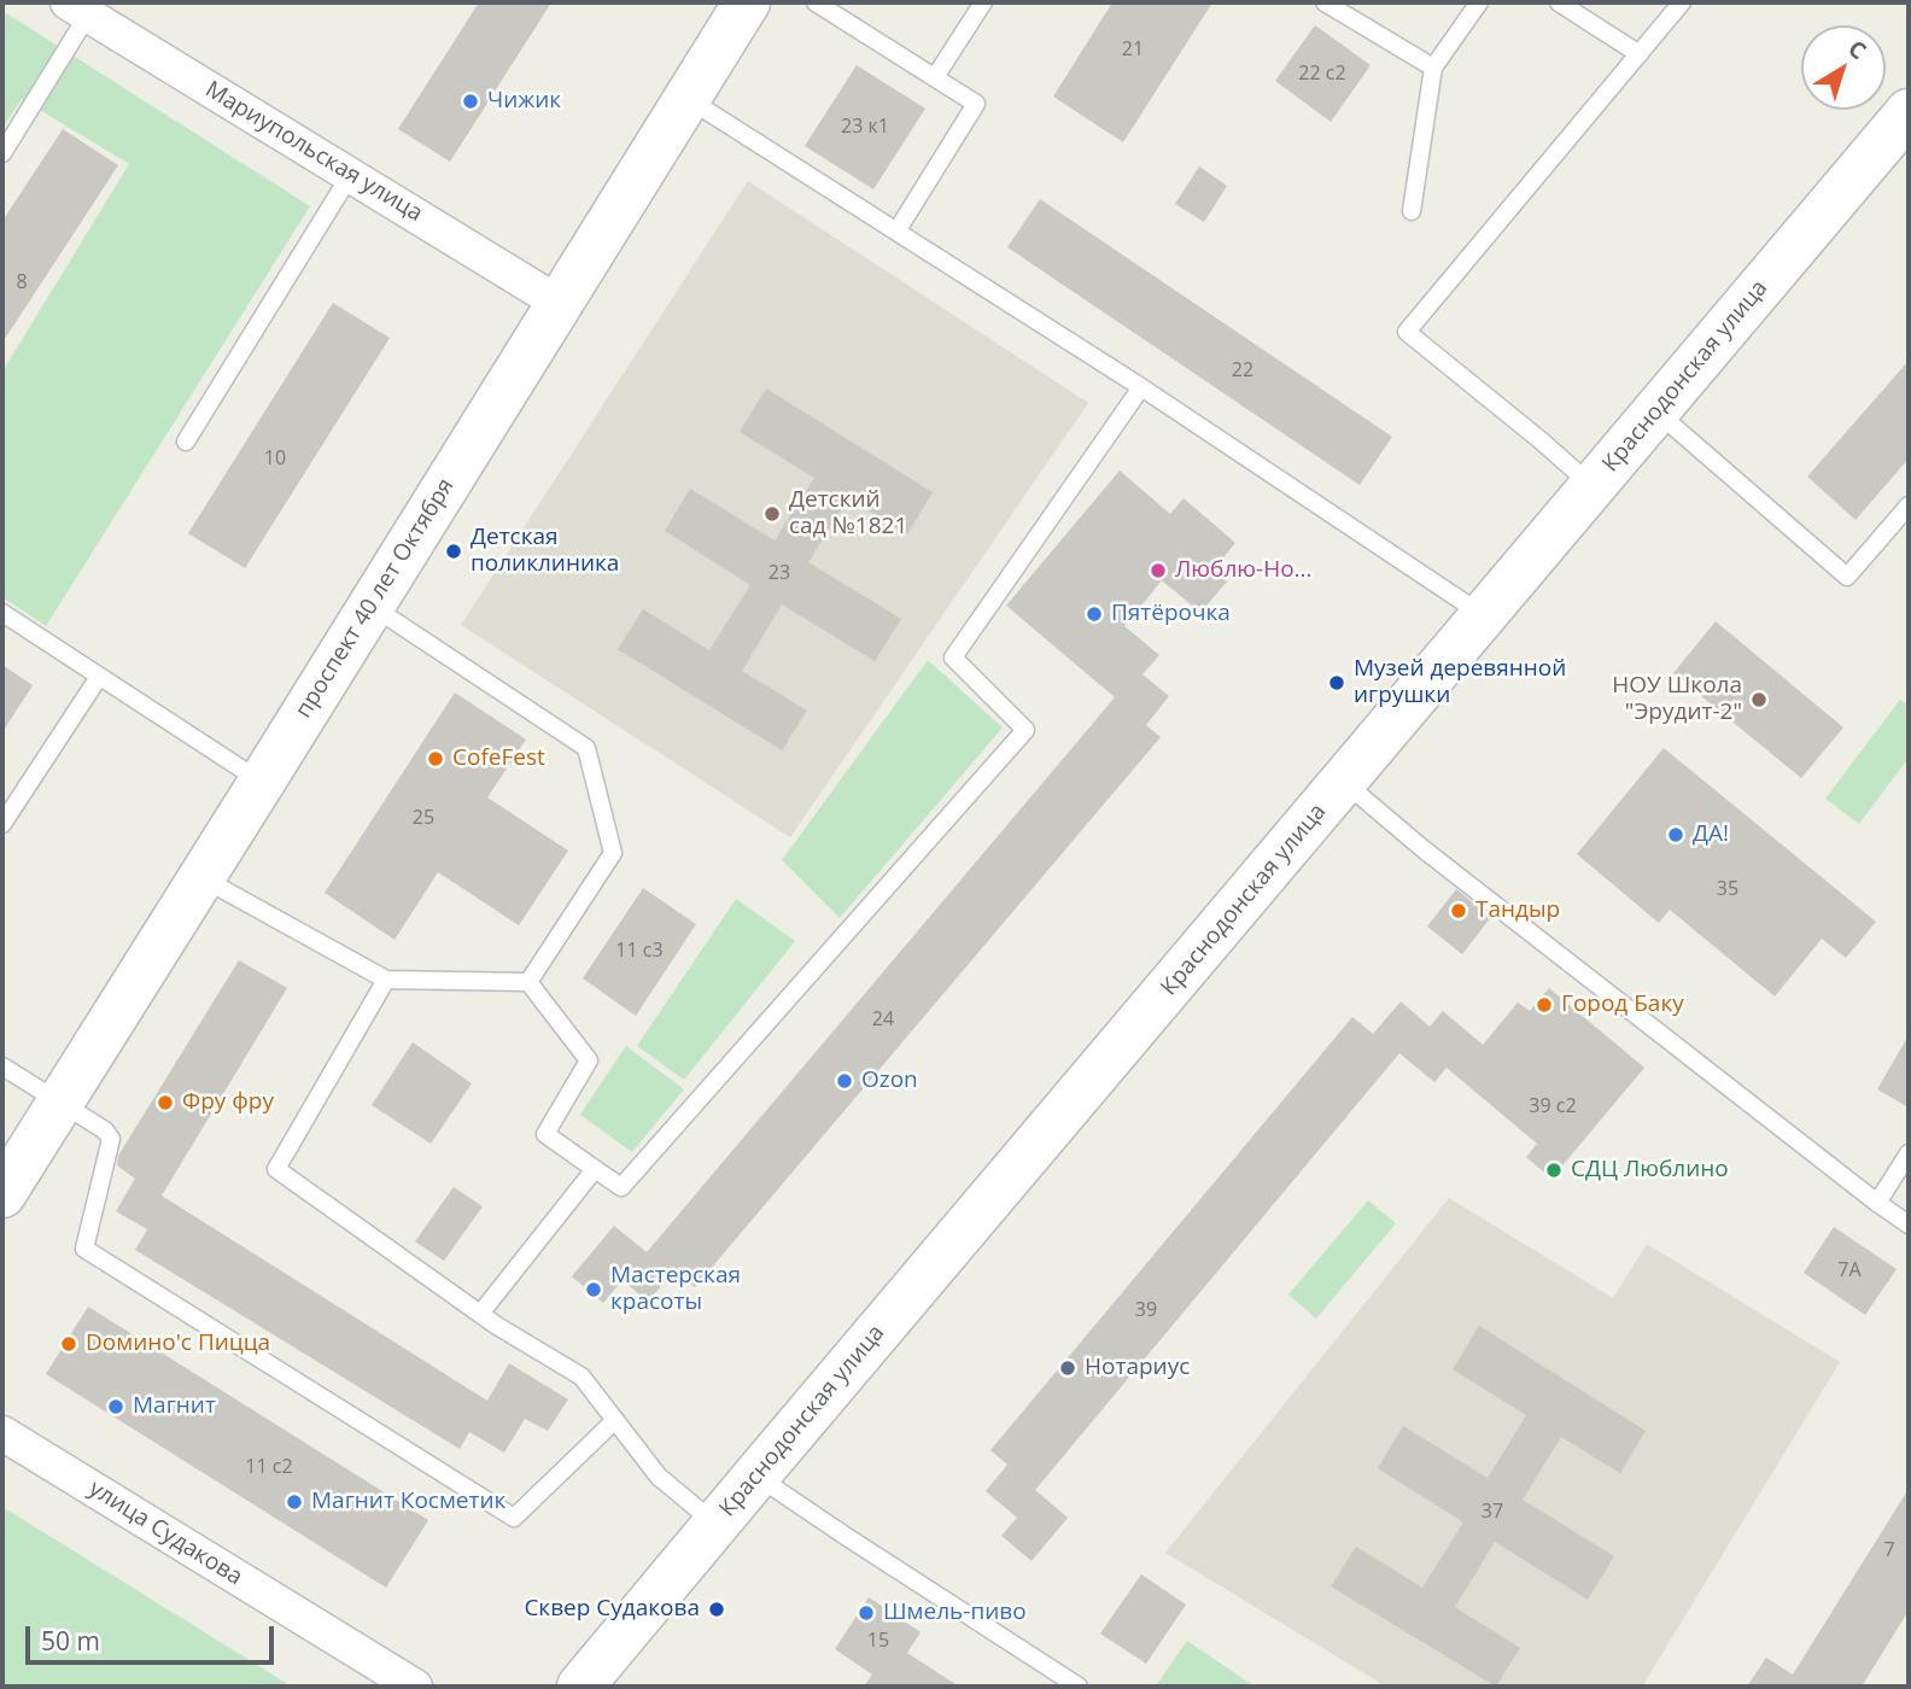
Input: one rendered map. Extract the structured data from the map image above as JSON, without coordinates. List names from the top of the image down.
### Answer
{
  "streets": {
    "main road": ["Краснодонская улица", "проспект 40 лет Октября"],
    "street": ["Мариупольская улица", "улица Судакова"]
  },
  "crossings": [
    ["Мариупольская улица", "проспект 40 лет Октября"]
  ],
  "places": [
    "Чижик",
    "Детский сад №1821",
    "Детская поликлиника",
    "Люблю-Но...",
    "Пятёрочка",
    "Музей деревянной игрушки",
    "НОУ Школа \"Эрудит-2\"",
    "CofeFest",
    "ДА!",
    "Тандыр",
    "Город Баку",
    "Ozon",
    "Фру фру",
    "СДЦ Люблино",
    "Мастерская красоты",
    "Dомино'с Пицца",
    "Нотариус",
    "Магнит",
    "Магнит Косметик",
    "Сквер Судакова",
    "Шмель-пиво"
  ],
  "house_numbers": [
    "21",
    "22 с2",
    "23 к1",
    "8",
    "22",
    "10",
    "23",
    "25",
    "35",
    "11 с3",
    "24",
    "39 с2",
    "7А",
    "39",
    "11 с2",
    "37",
    "7",
    "15"
  ],
  "scale_bar": "50 m",
  "north": "top right"
}
